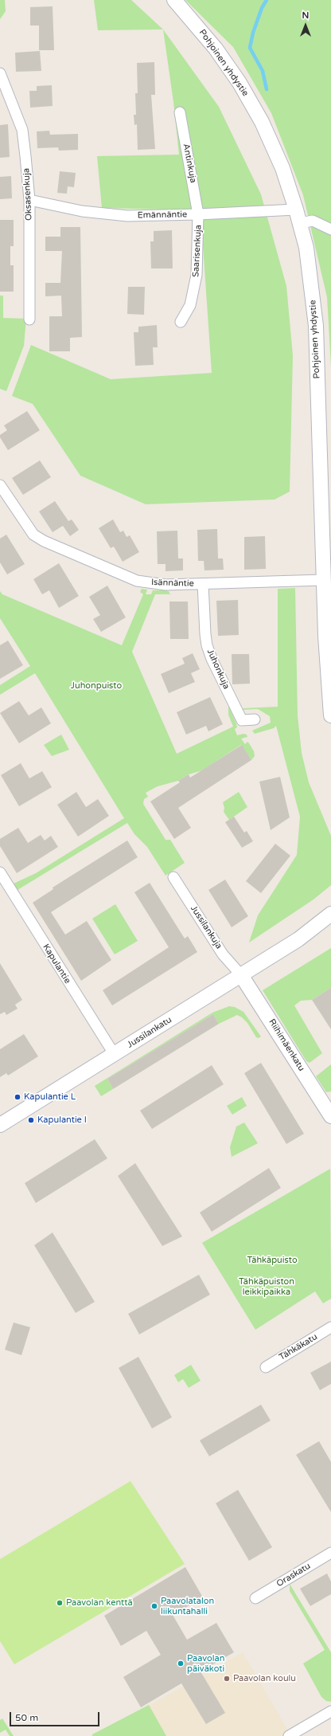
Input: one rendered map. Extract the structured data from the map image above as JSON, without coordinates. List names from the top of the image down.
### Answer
{
  "streets": {
    "main road": ["Pohjoinen yhdystie", "Jussilankatu", "Riihimäenkatu"],
    "street": [
      "Antinkuja",
      "Oksasenkuja",
      "Emännäntie",
      "Saarisenkuja",
      "Isännäntie",
      "Juhonkuja",
      "Jussilankuja",
      "Kapulantie",
      "Tähkäkatu",
      "Oraskatu"
    ]
  },
  "crossings": [
    ["Pohjoinen yhdystie", "Emännäntie"],
    ["Pohjoinen yhdystie", "Isännäntie"],
    ["Antinkuja", "Emännäntie"],
    ["Antinkuja", "Saarisenkuja"],
    ["Oksasenkuja", "Emännäntie"],
    ["Emännäntie", "Saarisenkuja"],
    ["Isännäntie", "Juhonkuja"],
    ["Jussilankuja", "Jussilankatu"],
    ["Jussilankuja", "Riihimäenkatu"],
    ["Kapulantie", "Jussilankatu"],
    ["Jussilankatu", "Riihimäenkatu"]
  ],
  "parks": ["Juhonpuisto", "Tähkäpuisto", "Tähkäpuiston leikkipaikka"],
  "places": [
    "Kapulantie L",
    "Kapulantie I",
    "Paavolan kenttä",
    "Paavolatalon liikuntahalli",
    "Paavolan päiväkoti",
    "Paavolan koulu"
  ],
  "scale_bar": "50 m",
  "north": "top"
}
